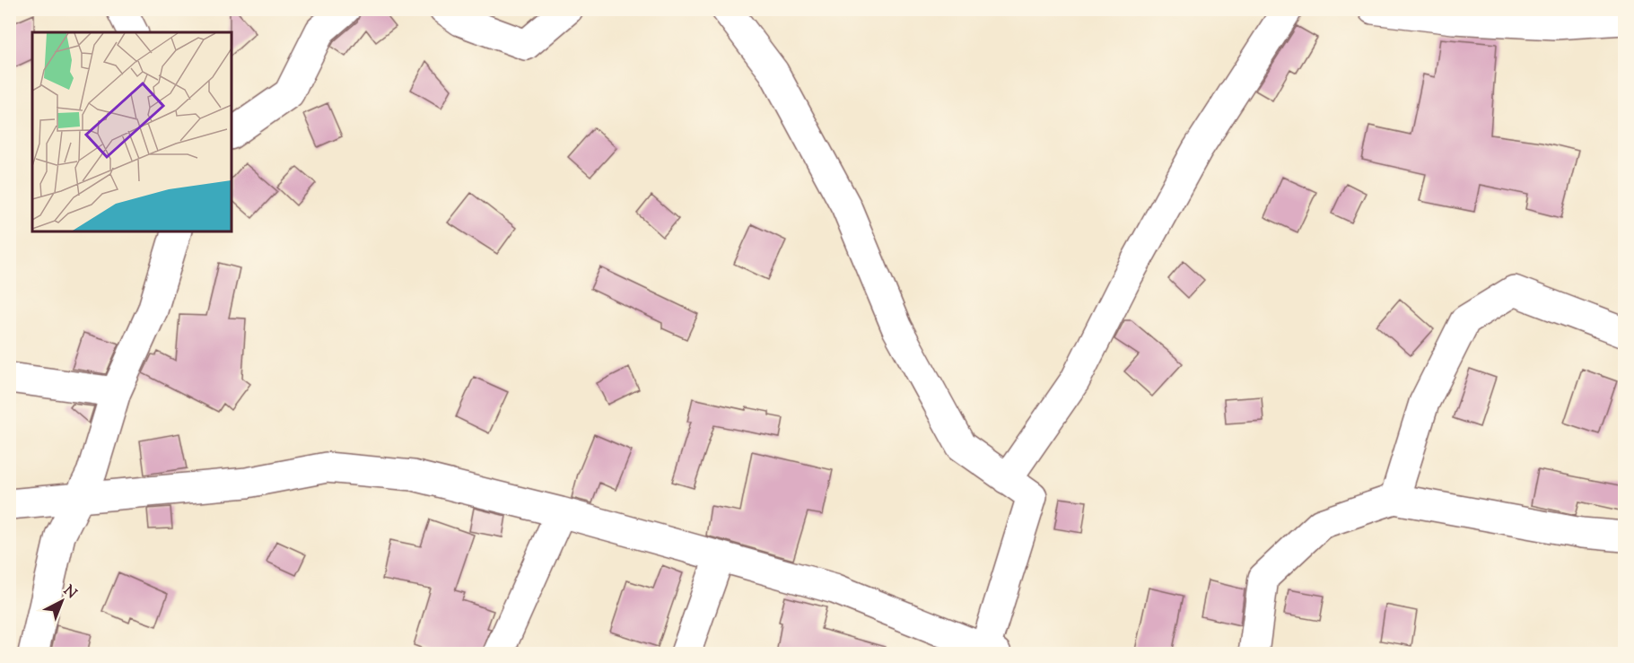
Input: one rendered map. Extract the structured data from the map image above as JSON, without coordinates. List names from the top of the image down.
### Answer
{
  "north": "top right"
}
